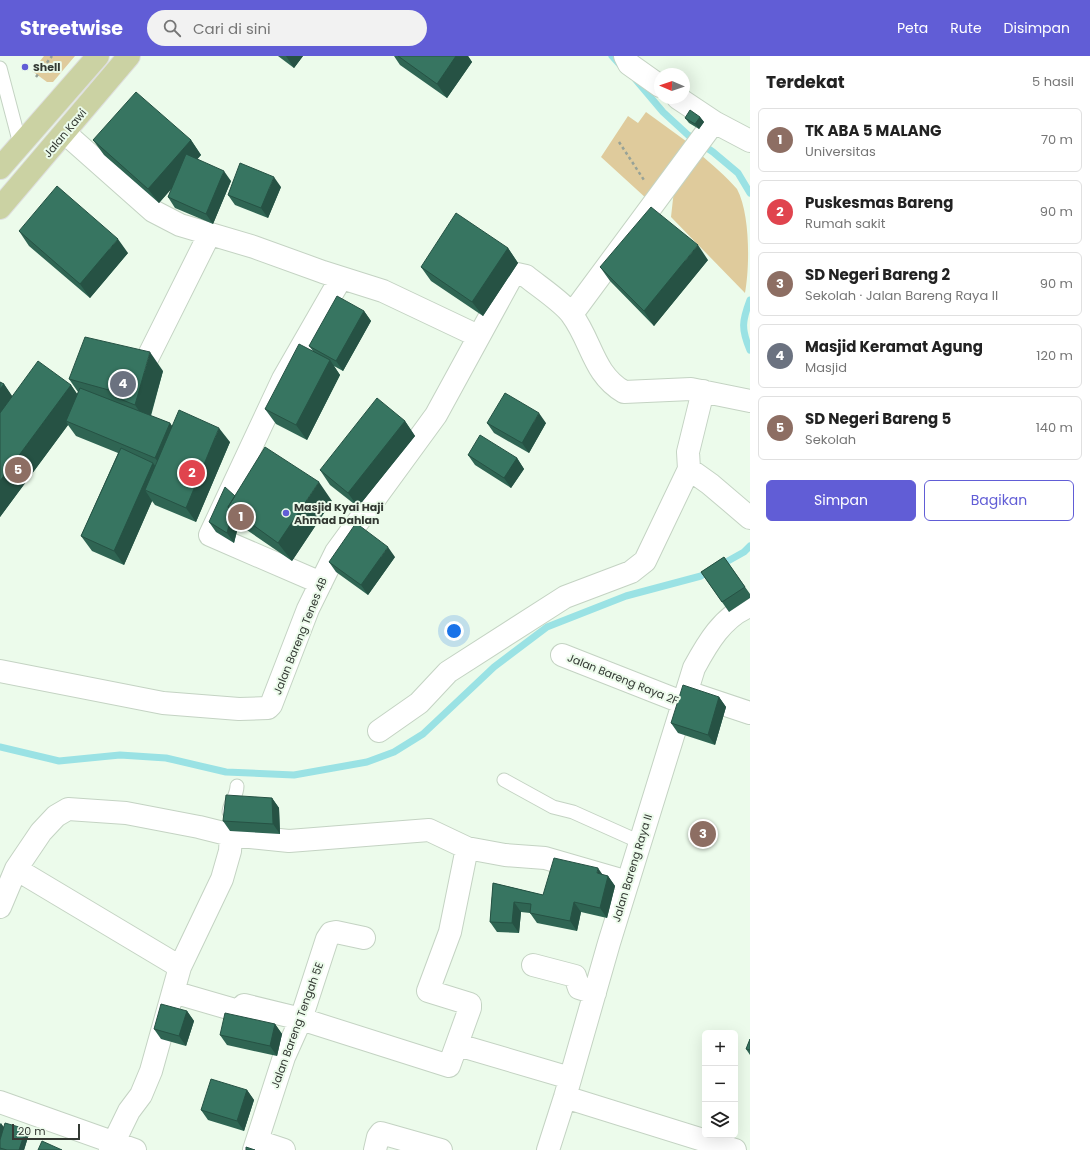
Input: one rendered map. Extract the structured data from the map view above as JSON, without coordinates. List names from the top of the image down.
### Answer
{
  "streets": {
    "main road": ["Jalan Kawi"],
    "street": [
      "Jalan Bareng Tenes 4B",
      "Jalan Bareng Raya 2F",
      "Jalan Bareng Raya II",
      "Jalan Bareng Tengah 5E"
    ]
  },
  "crossings": [
    ["Jalan Bareng Raya 2F", "Jalan Bareng Raya II"]
  ],
  "places": ["Shell", "Masjid Kyai Haji Ahmad Dahlan"],
  "scale_bar": "20 m",
  "north": "left",
  "page": {
    "header": "Streetwise",
    "search": "Cari di sini",
    "nav": ["Peta", "Rute", "Disimpan"],
    "heading": ["Terdekat", "5 hasil"],
    "list": [
      {
        "mark": "1",
        "name": "TK ABA 5 MALANG",
        "note": "Universitas",
        "value": "70 m"
      },
      {
        "mark": "2",
        "name": "Puskesmas Bareng",
        "note": "Rumah sakit",
        "value": "90 m"
      },
      {
        "mark": "3",
        "name": "SD Negeri Bareng 2",
        "note": "Sekolah · Jalan Bareng Raya II",
        "value": "90 m"
      },
      {
        "mark": "4",
        "name": "Masjid Keramat Agung",
        "note": "Masjid",
        "value": "120 m"
      },
      {
        "mark": "5",
        "name": "SD Negeri Bareng 5",
        "note": "Sekolah",
        "value": "140 m"
      }
    ],
    "pins": [
      "4",
      "5",
      "2",
      "1",
      "3"
    ],
    "buttons": ["Simpan", "Bagikan"],
    "map_buttons": ["+", "−"],
    "scale": "20 m"
  }
}
